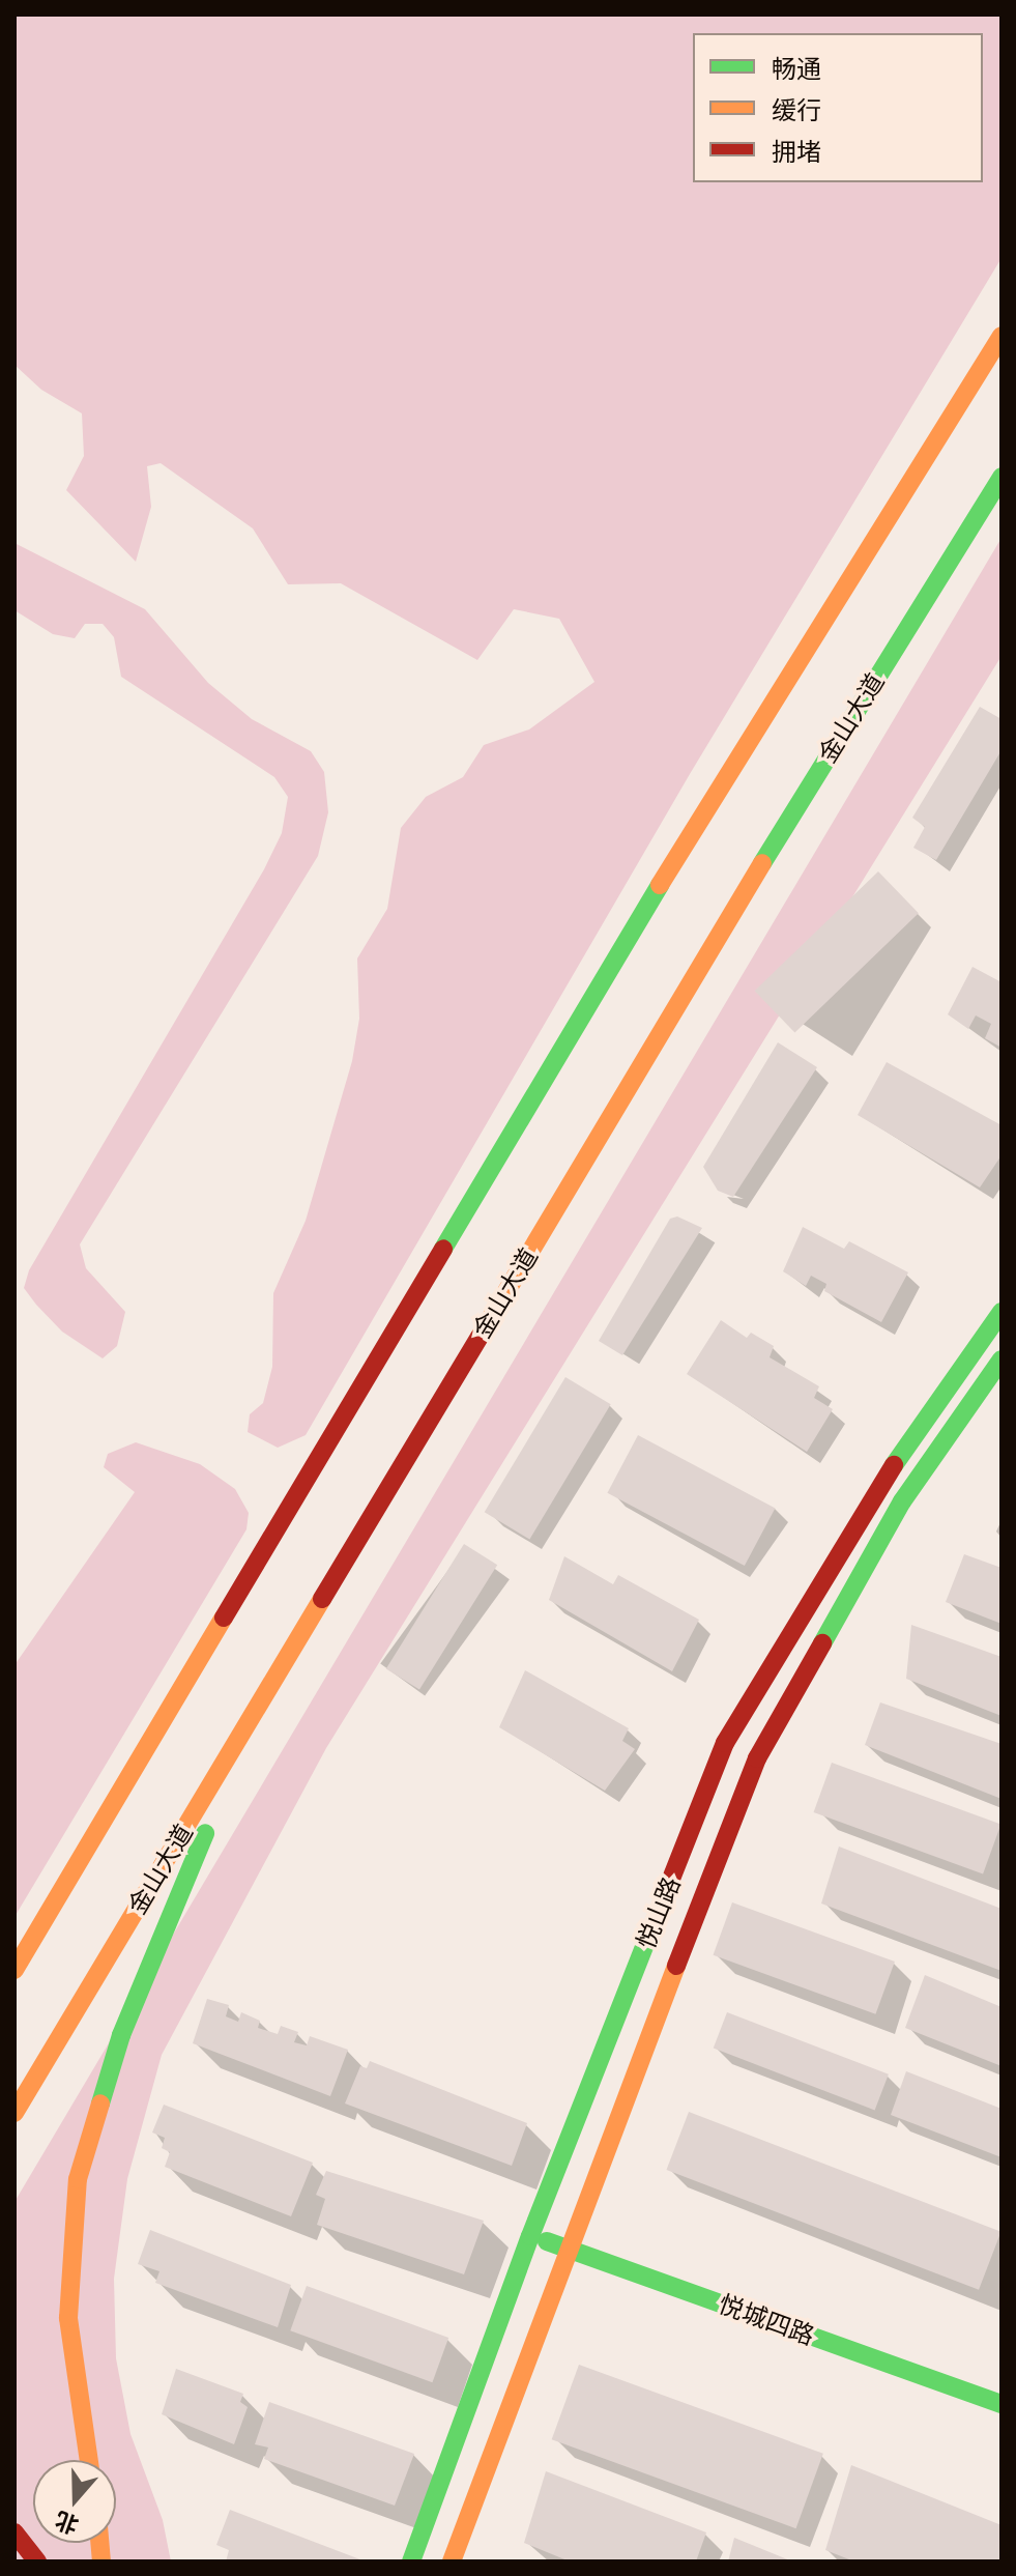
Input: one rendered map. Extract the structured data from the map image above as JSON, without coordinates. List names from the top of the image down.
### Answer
{
  "streets": {
    "main road": ["金山大道", "悦山路", "悦城四路"]
  },
  "crossings": [
    ["悦山路", "悦城四路"]
  ],
  "legend": ["畅通", "缓行", "拥堵"],
  "north": "bottom"
}
